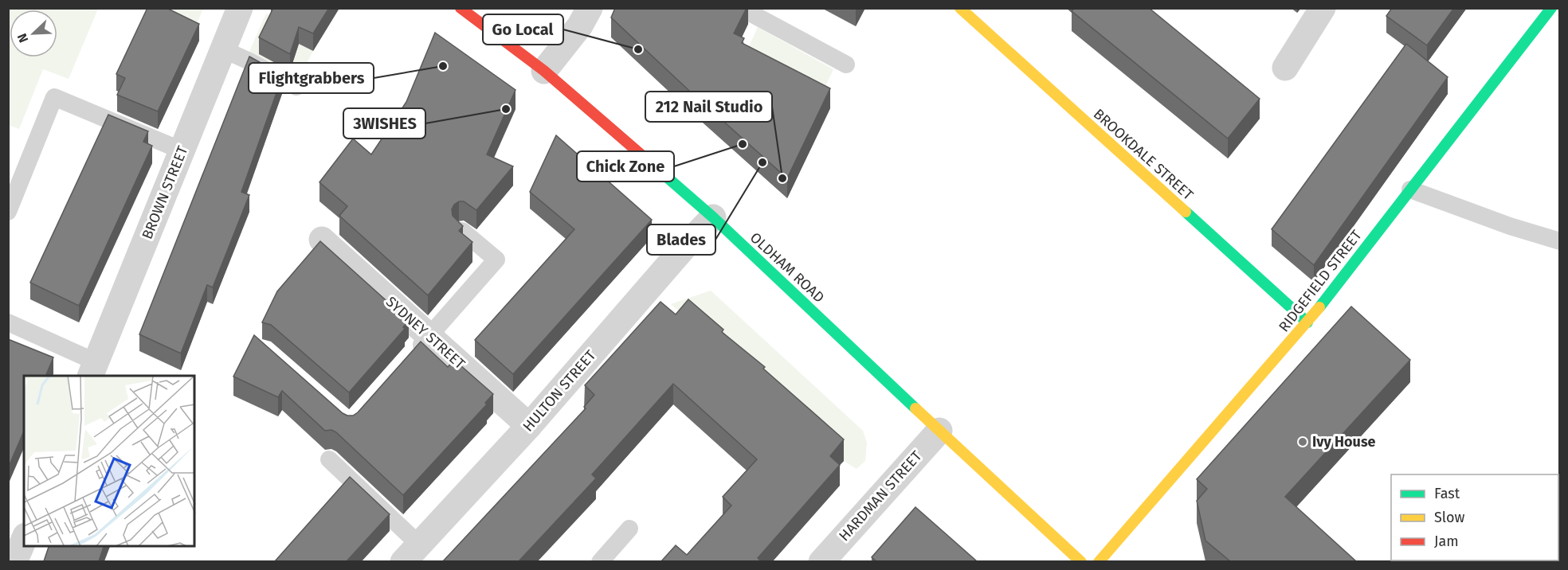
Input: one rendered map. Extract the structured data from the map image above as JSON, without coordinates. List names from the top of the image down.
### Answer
{
  "streets": {
    "main road": ["BROOKDALE STREET", "OLDHAM ROAD", "RIDGEFIELD STREET"],
    "street": [
      "BROWN STREET",
      "SYDNEY STREET",
      "HULTON STREET",
      "HARDMAN STREET"
    ]
  },
  "crossings": [
    ["BROOKDALE STREET", "RIDGEFIELD STREET"],
    ["OLDHAM ROAD", "HULTON STREET"],
    ["OLDHAM ROAD", "HARDMAN STREET"],
    ["SYDNEY STREET", "HULTON STREET"]
  ],
  "places": [
    "Go Local",
    "Flightgrabbers",
    "3WISHES",
    "Chick Zone",
    "Blades",
    "212 Nail Studio",
    "Ivy House"
  ],
  "legend": ["Fast", "Slow", "Jam"],
  "north": "bottom left"
}
